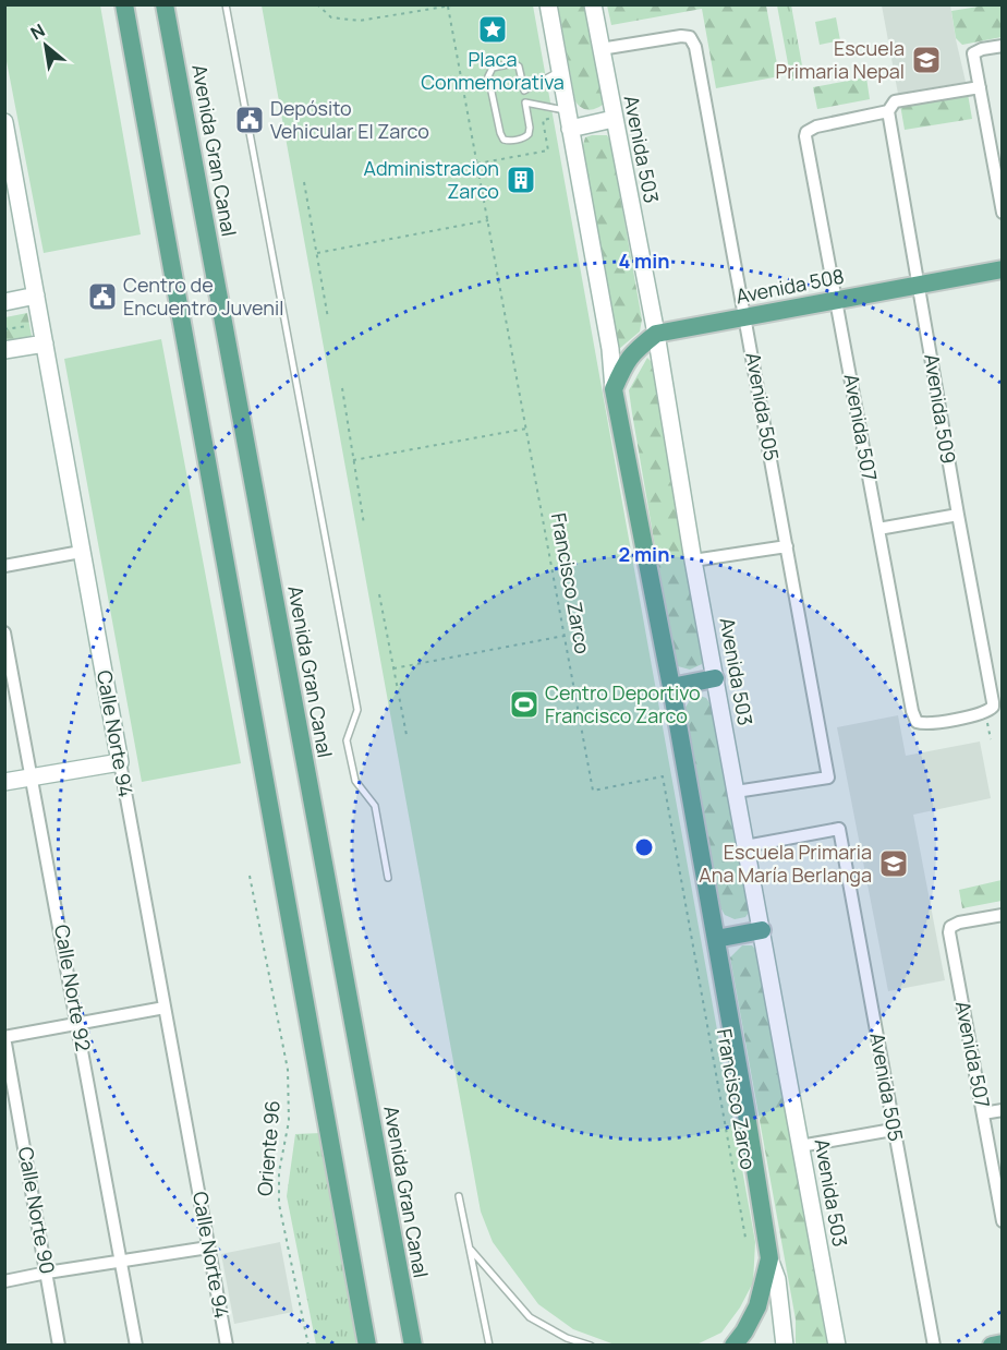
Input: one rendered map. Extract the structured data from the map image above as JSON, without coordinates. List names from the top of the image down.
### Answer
{
  "streets": {
    "main road": ["Avenida Gran Canal", "Avenida 508"],
    "street": [
      "Avenida 503",
      "Avenida 505",
      "Avenida 509",
      "Avenida 507",
      "Calle Norte 94",
      "Calle Norte 92",
      "Calle Norte 90"
    ],
    "path": ["Francisco Zarco", "Oriente 96"]
  },
  "crossings": [
    ["Avenida 503", "Avenida 508"],
    ["Avenida 503", "Avenida 505"],
    ["Avenida 508", "Avenida 505"],
    ["Avenida 508", "Avenida 509"],
    ["Avenida 508", "Avenida 507"],
    ["Avenida 509", "Avenida 507"]
  ],
  "places": {
    "place": ["Placa Conmemorativa"],
    "school or university": ["Escuela Primaria Nepal", "Escuela Primaria Ana María Berlanga"],
    "public building": ["Depósito Vehicular El Zarco", "Centro de Encuentro Juvenil"],
    "building": ["Administracion Zarco"],
    "sports": ["Centro Deportivo Francisco Zarco"]
  },
  "north": "top left",
  "rings": ["4 min", "2 min"]
}
